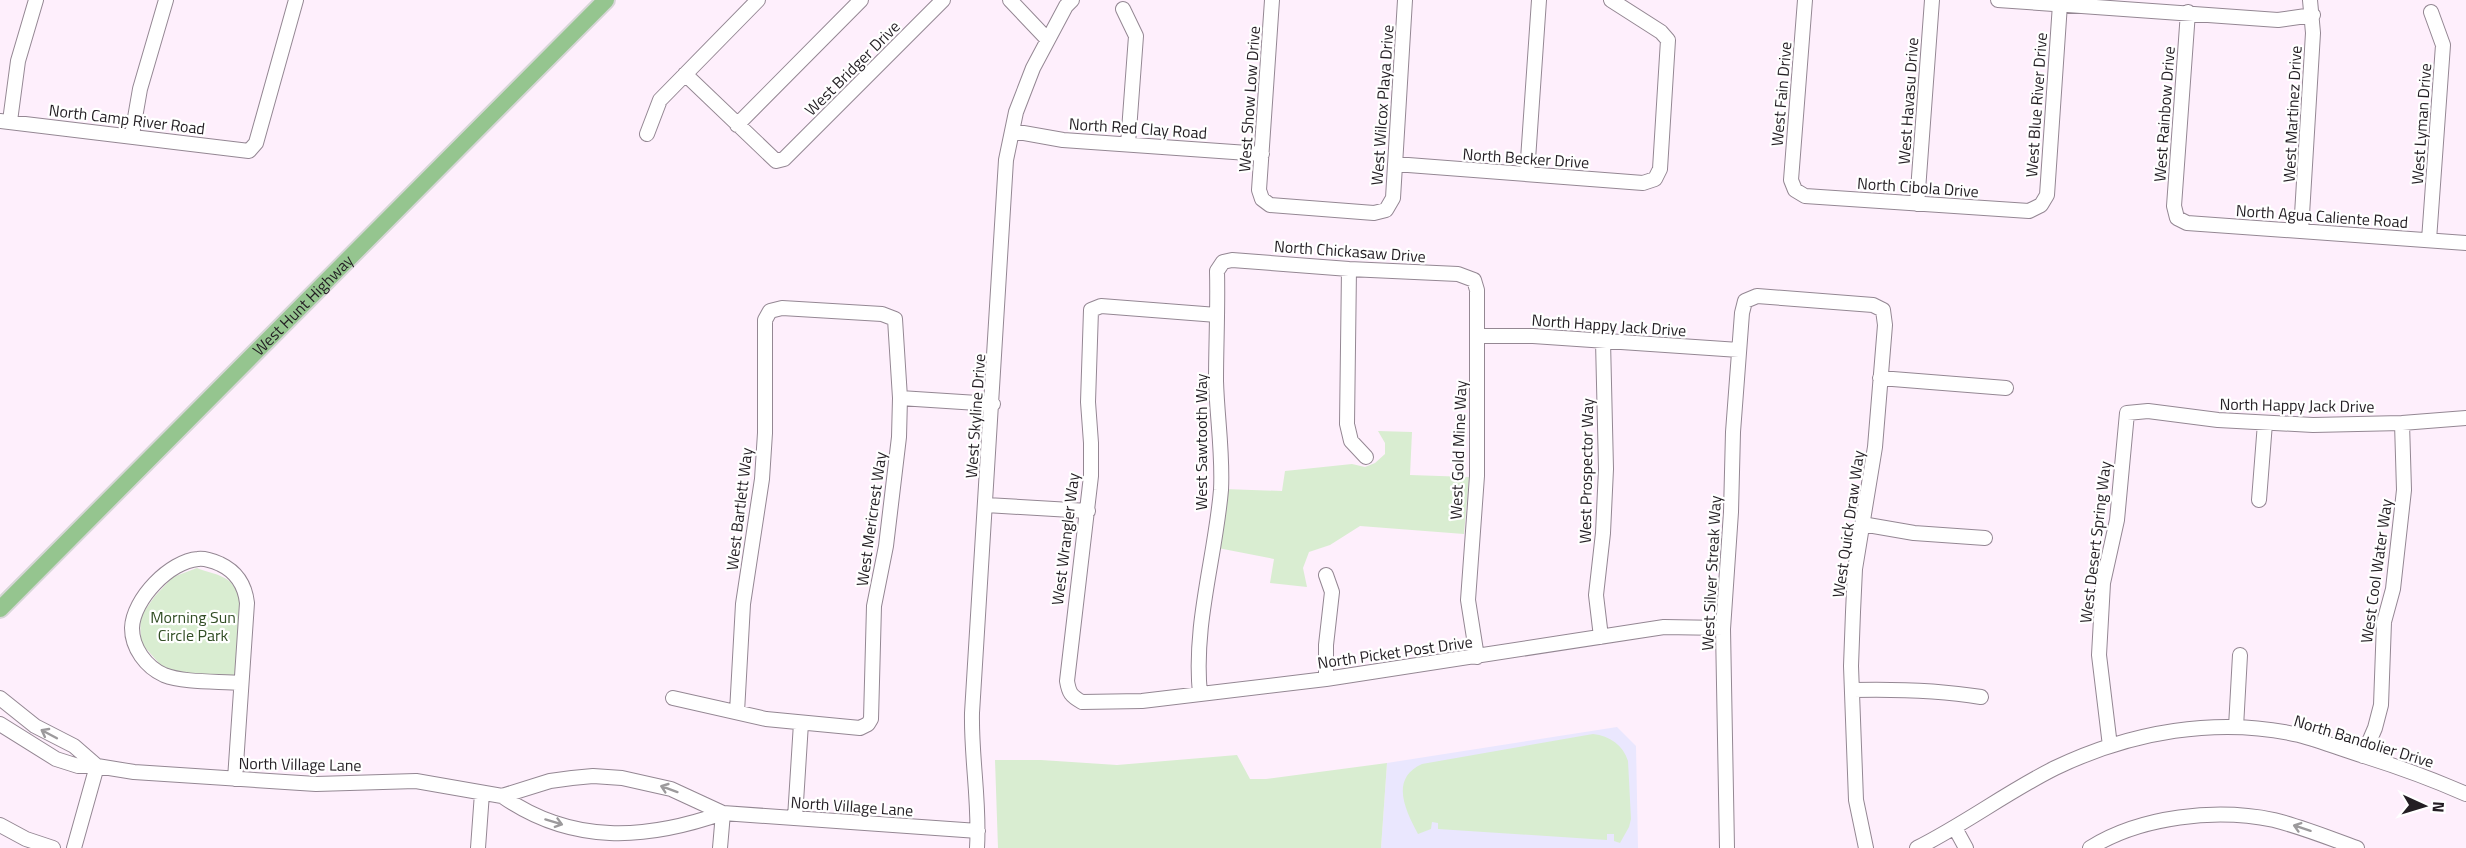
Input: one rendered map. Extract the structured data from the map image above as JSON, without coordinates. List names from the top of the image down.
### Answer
{
  "streets": {
    "main road": ["West Hunt Highway"],
    "street": [
      "West Bridger Drive",
      "West Fain Drive",
      "West Show Low Drive",
      "West Havasu Drive",
      "West Wilcox Playa Drive",
      "West Blue River Drive",
      "West Rainbow Drive",
      "West Martinez Drive",
      "North Camp River Road",
      "West Lyman Drive",
      "North Red Clay Road",
      "North Becker Drive",
      "North Cibola Drive",
      "North Agua Caliente Road",
      "North Chickasaw Drive",
      "North Happy Jack Drive",
      "West Skyline Drive",
      "West Sawtooth Way",
      "West Gold Mine Way",
      "West Prospector Way",
      "West Bartlett Way",
      "West Mericrest Way",
      "West Quick Draw Way",
      "West Wrangler Way",
      "West Desert Spring Way",
      "West Cool Water Way",
      "West Silver Streak Way",
      "North Picket Post Drive",
      "North Bandolier Drive",
      "North Village Lane"
    ]
  },
  "crossings": [
    ["West Fain Drive", "North Cibola Drive"],
    ["West Show Low Drive", "West Wilcox Playa Drive"],
    ["West Show Low Drive", "North Red Clay Road"],
    ["West Havasu Drive", "North Cibola Drive"],
    ["West Wilcox Playa Drive", "North Becker Drive"],
    ["West Blue River Drive", "North Cibola Drive"],
    ["West Rainbow Drive", "North Agua Caliente Road"],
    ["West Martinez Drive", "North Agua Caliente Road"],
    ["West Lyman Drive", "North Agua Caliente Road"],
    ["North Red Clay Road", "West Skyline Drive"],
    ["North Chickasaw Drive", "West Sawtooth Way"],
    ["North Chickasaw Drive", "West Gold Mine Way"],
    ["North Happy Jack Drive", "West Gold Mine Way"],
    ["North Happy Jack Drive", "West Prospector Way"],
    ["North Happy Jack Drive", "West Desert Spring Way"],
    ["North Happy Jack Drive", "West Cool Water Way"],
    ["North Happy Jack Drive", "West Silver Streak Way"],
    ["West Skyline Drive", "North Village Lane"],
    ["West Sawtooth Way", "West Wrangler Way"],
    ["West Sawtooth Way", "North Picket Post Drive"],
    ["West Gold Mine Way", "North Picket Post Drive"],
    ["West Prospector Way", "North Picket Post Drive"],
    ["West Bartlett Way", "West Mericrest Way"],
    ["West Quick Draw Way", "West Silver Streak Way"],
    ["West Wrangler Way", "North Picket Post Drive"],
    ["West Desert Spring Way", "North Bandolier Drive"],
    ["West Cool Water Way", "North Bandolier Drive"],
    ["West Silver Streak Way", "North Picket Post Drive"]
  ],
  "parks": ["Morning Sun Circle Park"],
  "north": "right"
}
